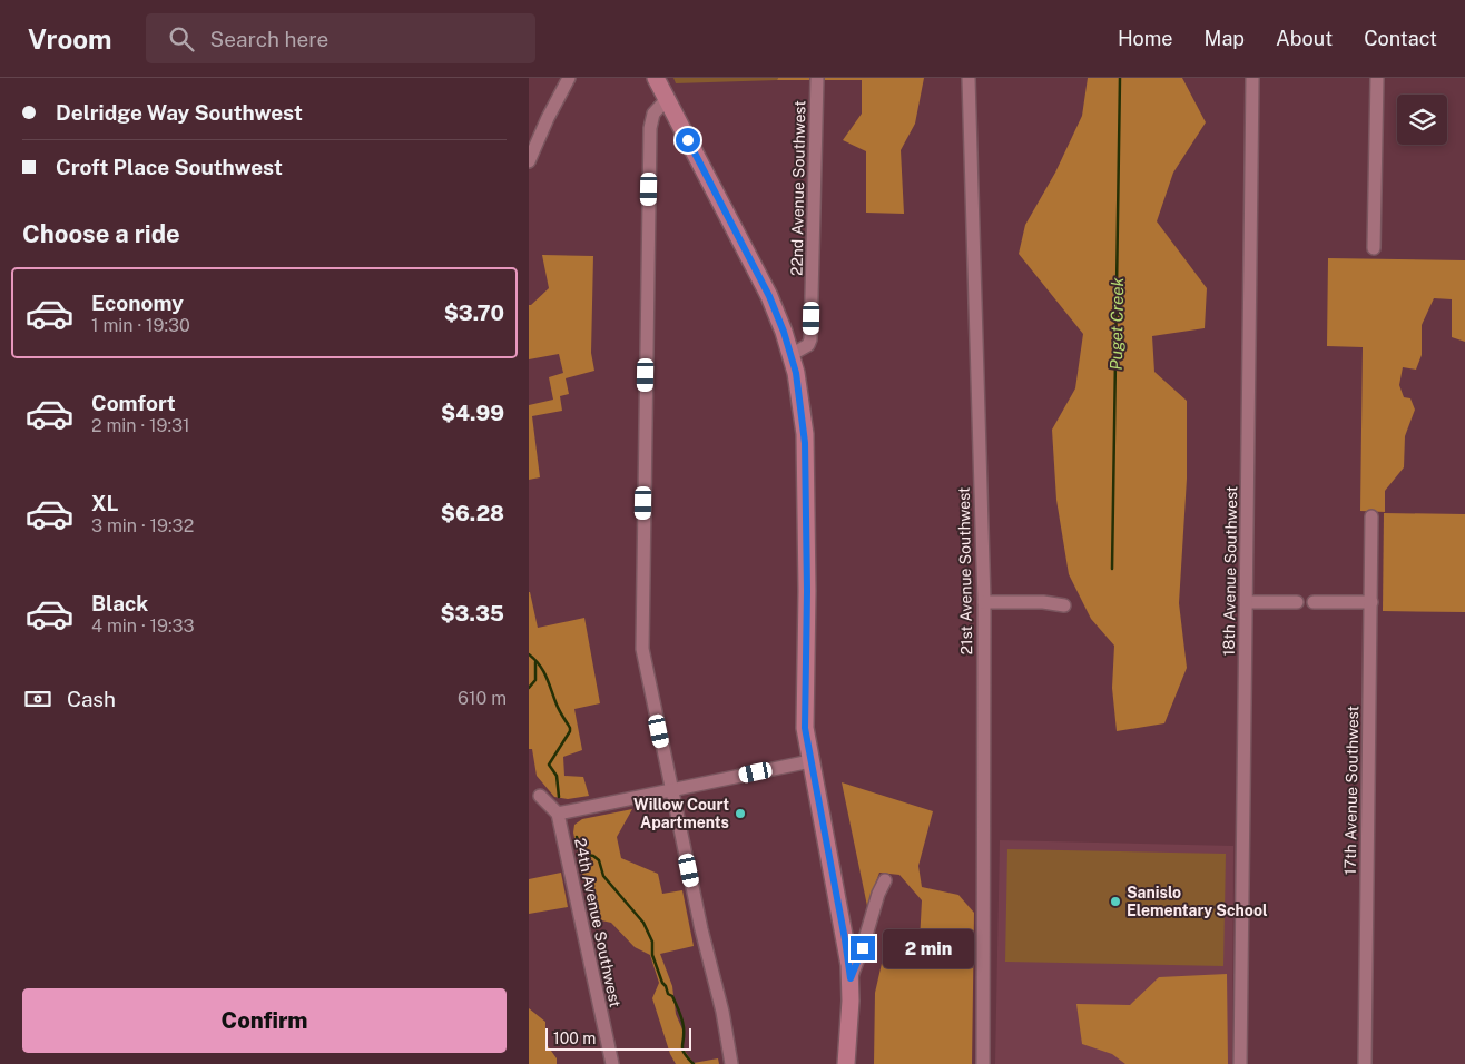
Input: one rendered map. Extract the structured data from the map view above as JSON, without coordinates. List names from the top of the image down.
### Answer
{
  "streets": {
    "street": [
      "22nd Avenue Southwest",
      "21st Avenue Southwest",
      "18th Avenue Southwest",
      "17th Avenue Southwest",
      "24th Avenue Southwest"
    ]
  },
  "water": ["Puget Creek"],
  "places": ["Willow Court Apartments", "Sanislo Elementary School"],
  "scale_bar": "100 m",
  "page": {
    "header": "Vroom",
    "search": "Search here",
    "nav": [
      "Home",
      "Map",
      "About",
      "Contact"
    ],
    "banner": ["Delridge Way Southwest", "Croft Place Southwest"],
    "heading": "Choose a ride",
    "list": [
      {
        "name": "Economy",
        "note": "1 min · 19:30",
        "value": "$3.70"
      },
      {
        "name": "Comfort",
        "note": "2 min · 19:31",
        "value": "$4.99"
      },
      {
        "name": "XL",
        "note": "3 min · 19:32",
        "value": "$6.28"
      },
      {
        "name": "Black",
        "note": "4 min · 19:33",
        "value": "$3.35"
      }
    ],
    "pay": ["Cash", "610 m"],
    "bubble": "2 min",
    "buttons": "Confirm",
    "scale": "100 m"
  }
}
